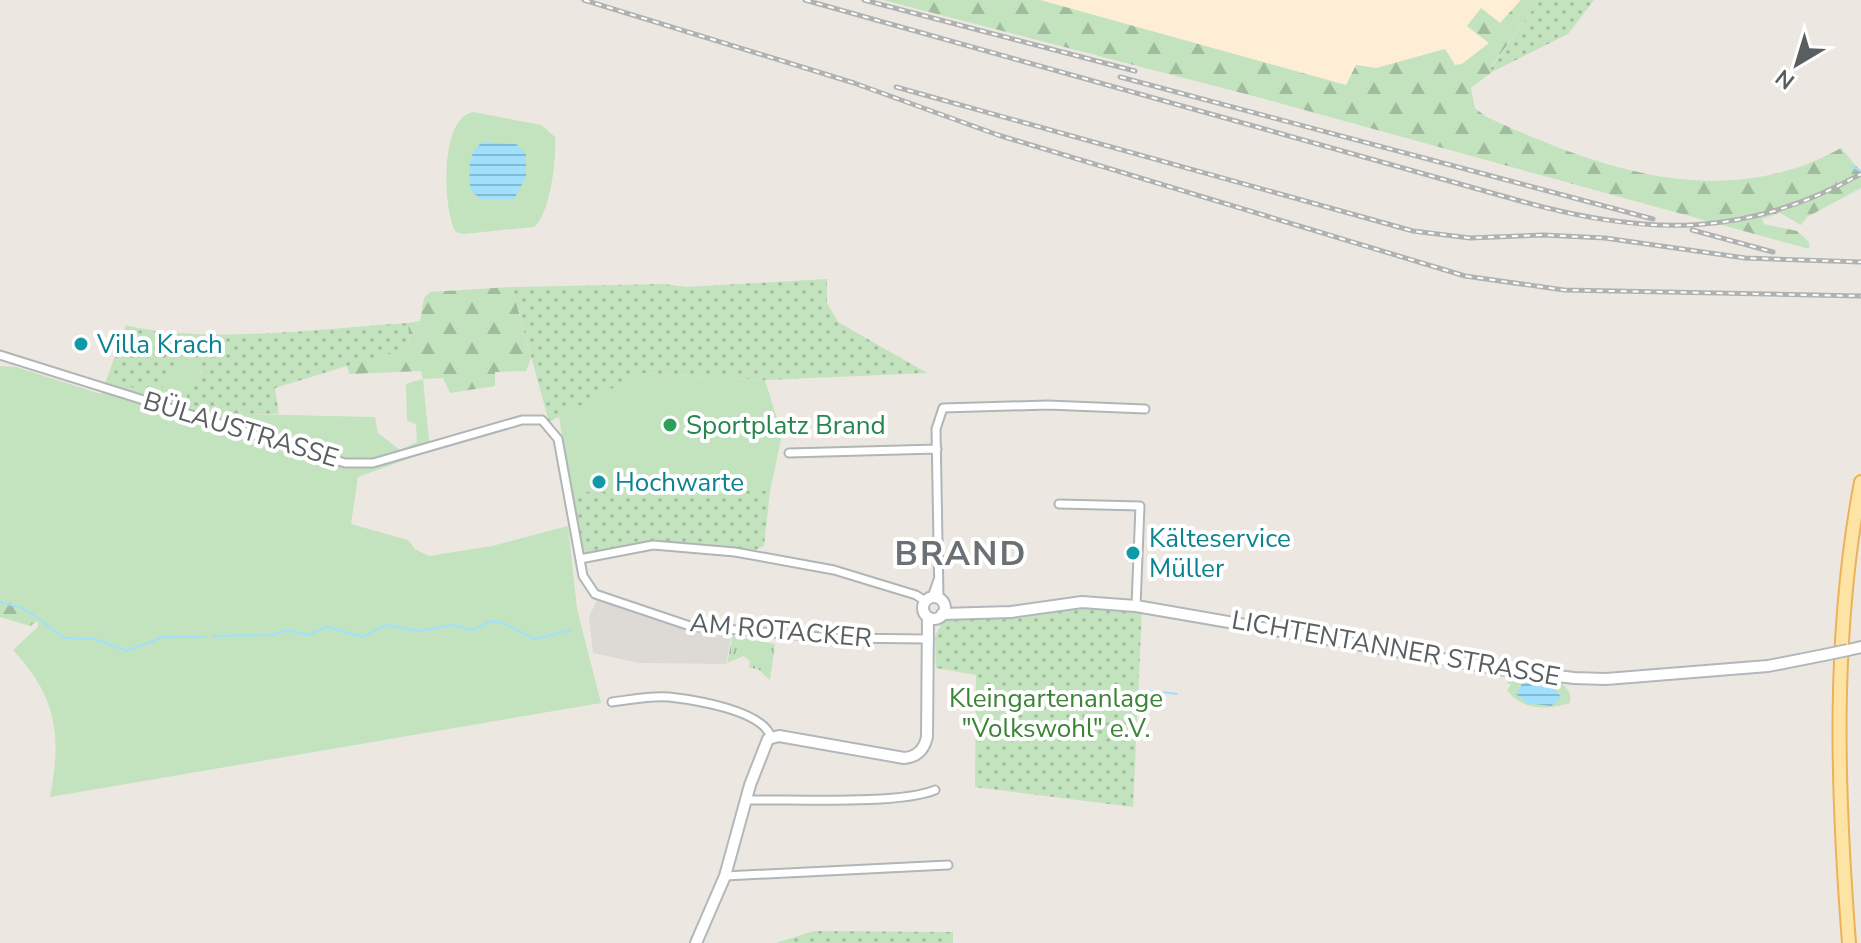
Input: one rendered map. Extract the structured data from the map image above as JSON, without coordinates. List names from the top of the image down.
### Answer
{
  "streets": {
    "street": ["BÜLAUSTRASSE", "AM ROTACKER", "LICHTENTANNER STRASSE"]
  },
  "crossings": [
    ["BÜLAUSTRASSE", "AM ROTACKER"]
  ],
  "districts": ["BRAND"],
  "parks": ["Kleingartenanlage \"Volkswohl\" e.V."],
  "places": [
    "Villa Krach",
    "Sportplatz Brand",
    "Hochwarte",
    "Kälteservice Müller"
  ],
  "north": "bottom left"
}
